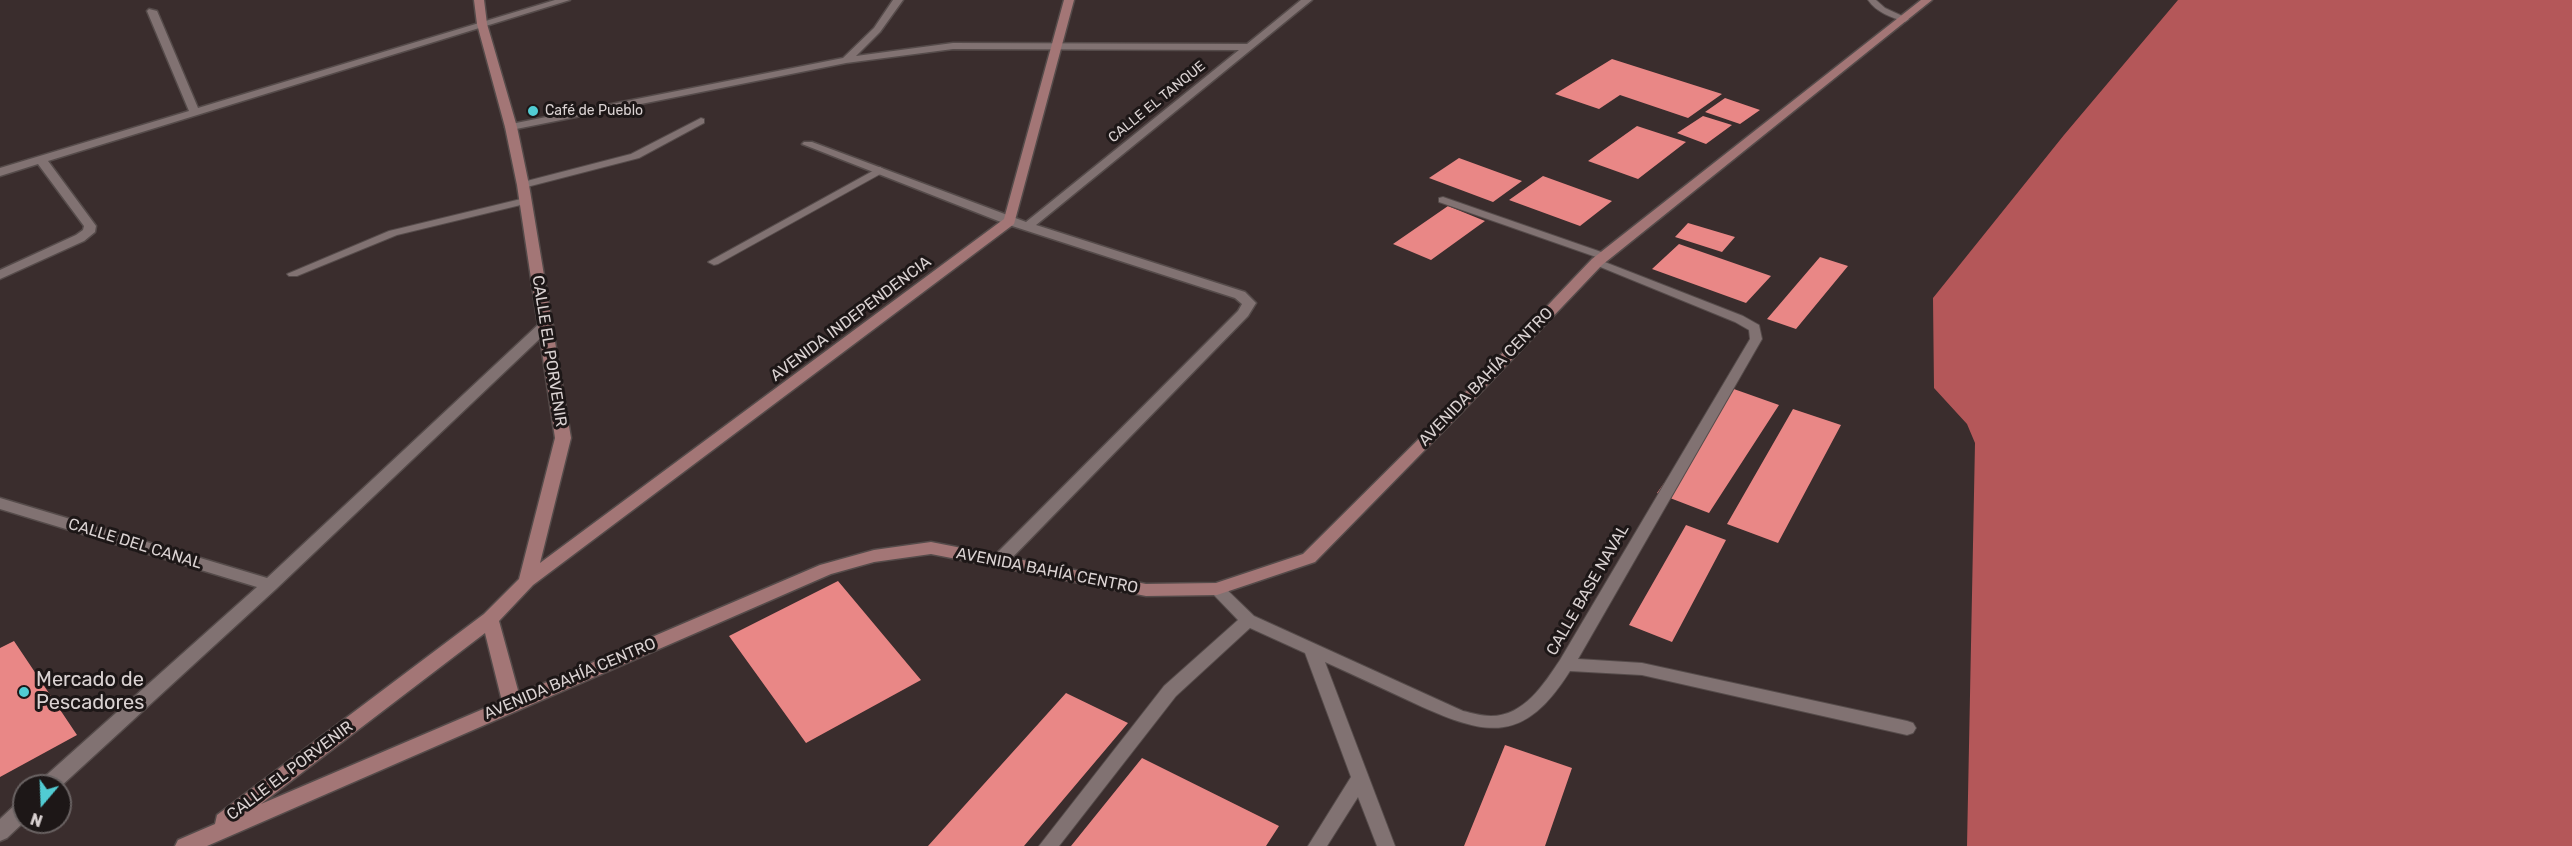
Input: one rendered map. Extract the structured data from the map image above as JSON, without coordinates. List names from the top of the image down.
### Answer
{
  "streets": {
    "main road": ["AVENIDA INDEPENDENCIA", "CALLE EL PORVENIR", "AVENIDA BAHÍA CENTRO"],
    "street": ["CALLE EL TANQUE", "CALLE DEL CANAL"],
    "lane": ["CALLE BASE NAVAL"]
  },
  "crossings": [
    ["AVENIDA INDEPENDENCIA", "CALLE EL PORVENIR"],
    ["CALLE EL PORVENIR", "AVENIDA BAHÍA CENTRO"],
    ["AVENIDA BAHÍA CENTRO", "CALLE BASE NAVAL"]
  ],
  "places": ["Café de Pueblo", "Mercado de Pescadores"],
  "north": "bottom"
}
